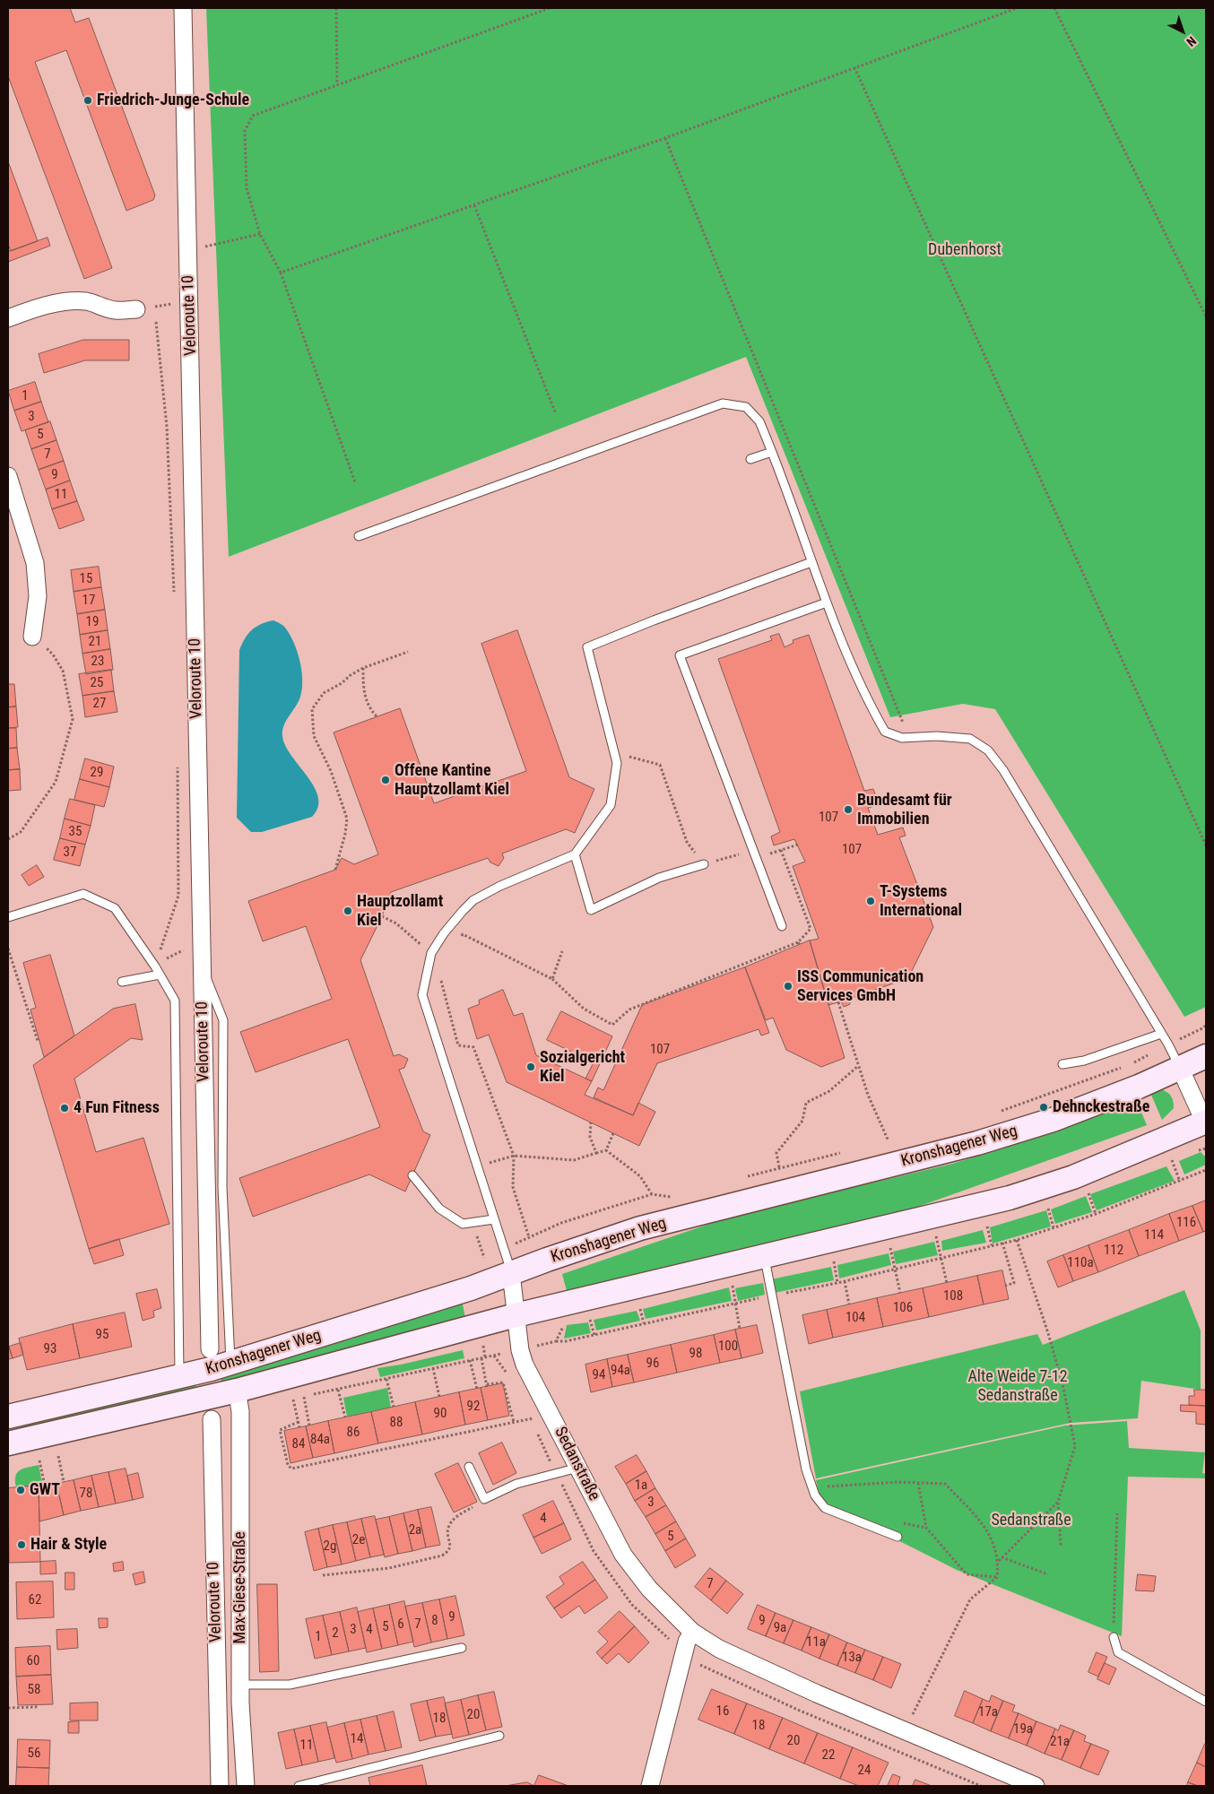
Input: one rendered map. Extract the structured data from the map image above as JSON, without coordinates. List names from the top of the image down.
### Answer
{
  "streets": {
    "main road": ["Kronshagener Weg"],
    "street": ["Veloroute 10", "Sedanstraße", "Max-Giese-Straße"]
  },
  "crossings": [
    ["Kronshagener Weg", "Sedanstraße"],
    ["Kronshagener Weg", "Max-Giese-Straße"]
  ],
  "parks": ["Dubenhorst", "Alte Weide 7-12 Sedanstraße", "Sedanstraße"],
  "places": [
    "Friedrich-Junge-Schule",
    "Offene Kantine Hauptzollamt Kiel",
    "Bundesamt für Immobilien",
    "T-Systems International",
    "Hauptzollamt Kiel",
    "ISS Communication Services GmbH",
    "Sozialgericht Kiel",
    "Dehnckestraße",
    "4 Fun Fitness",
    "GWT",
    "Hair & Style"
  ],
  "house_numbers": [
    "1",
    "3",
    "5",
    "7",
    "9",
    "11",
    "15",
    "17",
    "19",
    "21",
    "23",
    "25",
    "27",
    "29",
    "107",
    "35",
    "107",
    "37",
    "107",
    "116",
    "114",
    "112",
    "110a",
    "108",
    "106",
    "104",
    "95",
    "100",
    "93",
    "98",
    "96",
    "94a",
    "94",
    "92",
    "90",
    "88",
    "86",
    "84a",
    "84",
    "1a",
    "78",
    "3",
    "4",
    "2a",
    "5",
    "2e",
    "2g",
    "7",
    "62",
    "9",
    "8",
    "9",
    "6",
    "7",
    "5",
    "9a",
    "3",
    "4",
    "2",
    "1",
    "11a",
    "13a",
    "60",
    "58",
    "16",
    "17a",
    "20",
    "18",
    "18",
    "19a",
    "14",
    "20",
    "21a",
    "11",
    "56",
    "22",
    "24"
  ],
  "north": "bottom right"
}
